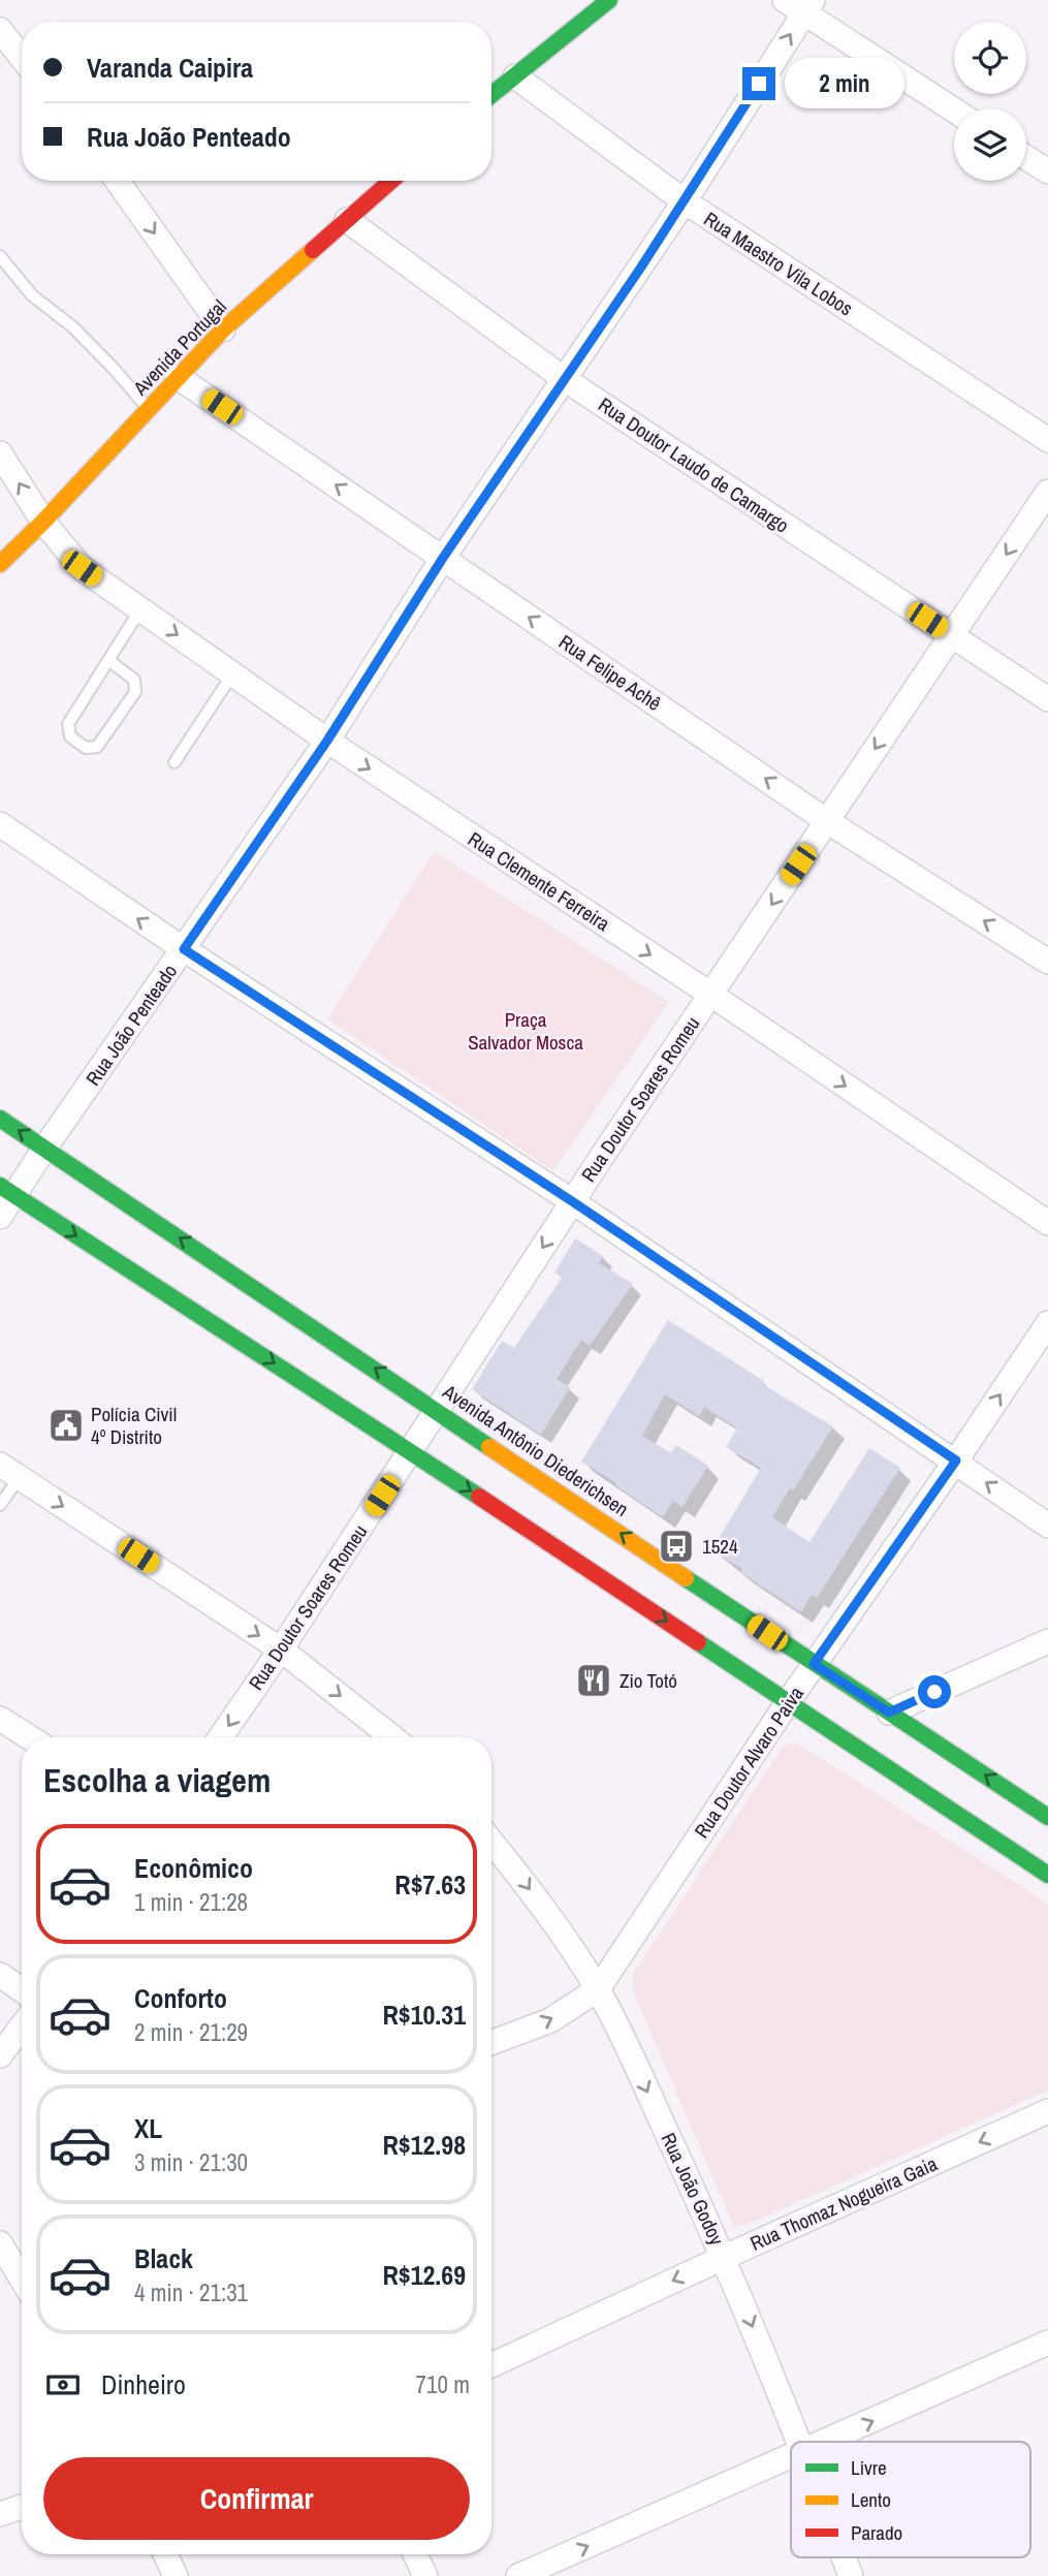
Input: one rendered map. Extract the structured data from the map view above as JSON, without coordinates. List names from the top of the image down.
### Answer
{
  "streets": {
    "main road": ["Avenida Portugal", "Avenida Antônio Diederichsen"],
    "street": [
      "Rua Maestro Vila Lobos",
      "Rua Doutor Laudo de Camargo",
      "Rua Felipe Achê",
      "Rua Clemente Ferreira",
      "Rua João Penteado",
      "Rua Doutor Soares Romeu",
      "Rua Doutor Alvaro Paiva",
      "Rua João Godoy",
      "Rua Thomaz Nogueira Gaia"
    ]
  },
  "crossings": [
    ["Rua Maestro Vila Lobos", "Rua João Penteado"],
    ["Avenida Portugal", "Rua Doutor Laudo de Camargo"],
    ["Avenida Portugal", "Rua Felipe Achê"],
    ["Avenida Portugal", "Rua Clemente Ferreira"],
    ["Rua Doutor Laudo de Camargo", "Rua João Penteado"],
    ["Rua Doutor Laudo de Camargo", "Rua Doutor Soares Romeu"],
    ["Rua Felipe Achê", "Rua João Penteado"],
    ["Rua Felipe Achê", "Rua Doutor Soares Romeu"],
    ["Rua Clemente Ferreira", "Rua João Penteado"],
    ["Rua Clemente Ferreira", "Rua Doutor Soares Romeu"],
    ["Rua João Penteado", "Avenida Antônio Diederichsen"],
    ["Rua Doutor Soares Romeu", "Avenida Antônio Diederichsen"],
    ["Avenida Antônio Diederichsen", "Rua Doutor Alvaro Paiva"],
    ["Rua Doutor Alvaro Paiva", "Rua João Godoy"],
    ["Rua João Godoy", "Rua Thomaz Nogueira Gaia"]
  ],
  "one_way": [
    "Rua Felipe Achê",
    "Rua Clemente Ferreira",
    "Rua Doutor Soares Romeu",
    "Rua João Godoy"
  ],
  "parks": ["Praça Salvador Mosca"],
  "places": {
    "public building": ["Polícia Civil 4º Distrito"],
    "bus stop": ["1524"],
    "restaurant": ["Zio Totó"]
  },
  "legend": ["Livre", "Lento", "Parado"],
  "page": {
    "banner": ["Varanda Caipira", "Rua João Penteado"],
    "bubble": "2 min",
    "heading": "Escolha a viagem",
    "list": [
      {
        "name": "Econômico",
        "note": "1 min · 21:28",
        "value": "R$7.63"
      },
      {
        "name": "Conforto",
        "note": "2 min · 21:29",
        "value": "R$10.31"
      },
      {
        "name": "XL",
        "note": "3 min · 21:30",
        "value": "R$12.98"
      },
      {
        "name": "Black",
        "note": "4 min · 21:31",
        "value": "R$12.69"
      }
    ],
    "pay": ["Dinheiro", "710 m"],
    "buttons": "Confirmar"
  }
}
